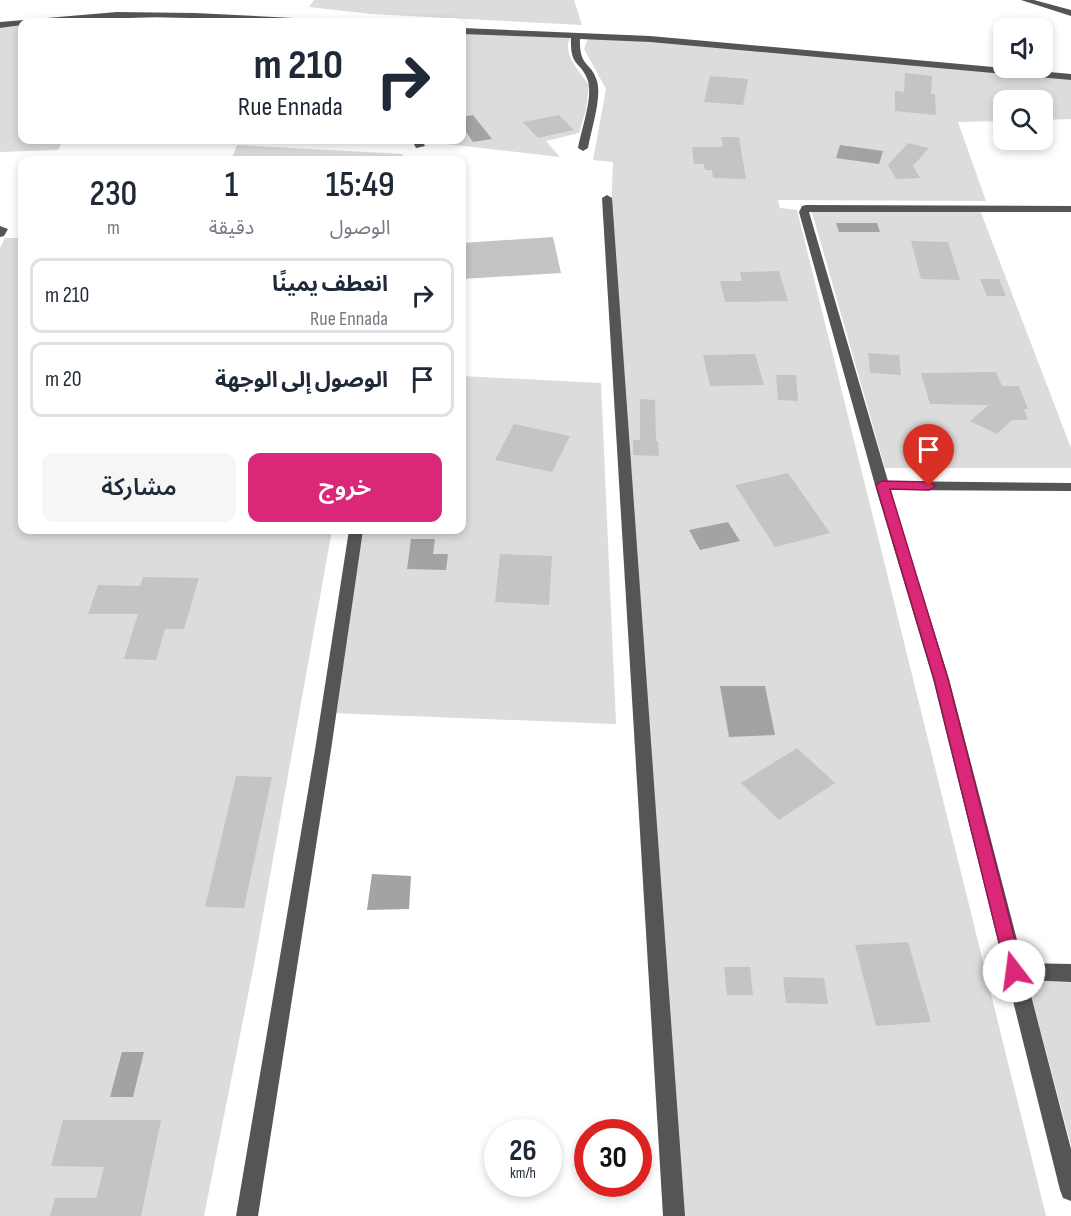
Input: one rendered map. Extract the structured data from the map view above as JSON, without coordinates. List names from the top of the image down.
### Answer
{
  "page": {
    "turn": ["210 m", "Rue Ennada"],
    "eta": [
      "15:49",
      "الوصول",
      "1",
      "دقيقة",
      "230",
      "m"
    ],
    "list": [
      {
        "name": "انعطف يمينًا",
        "note": "Rue Ennada",
        "value": "210 m"
      },
      {
        "name": "الوصول إلى الوجهة",
        "value": "20 m"
      }
    ],
    "buttons": ["خروج", "مشاركة"],
    "speed": "26 km/h",
    "limit": "30"
  }
}
